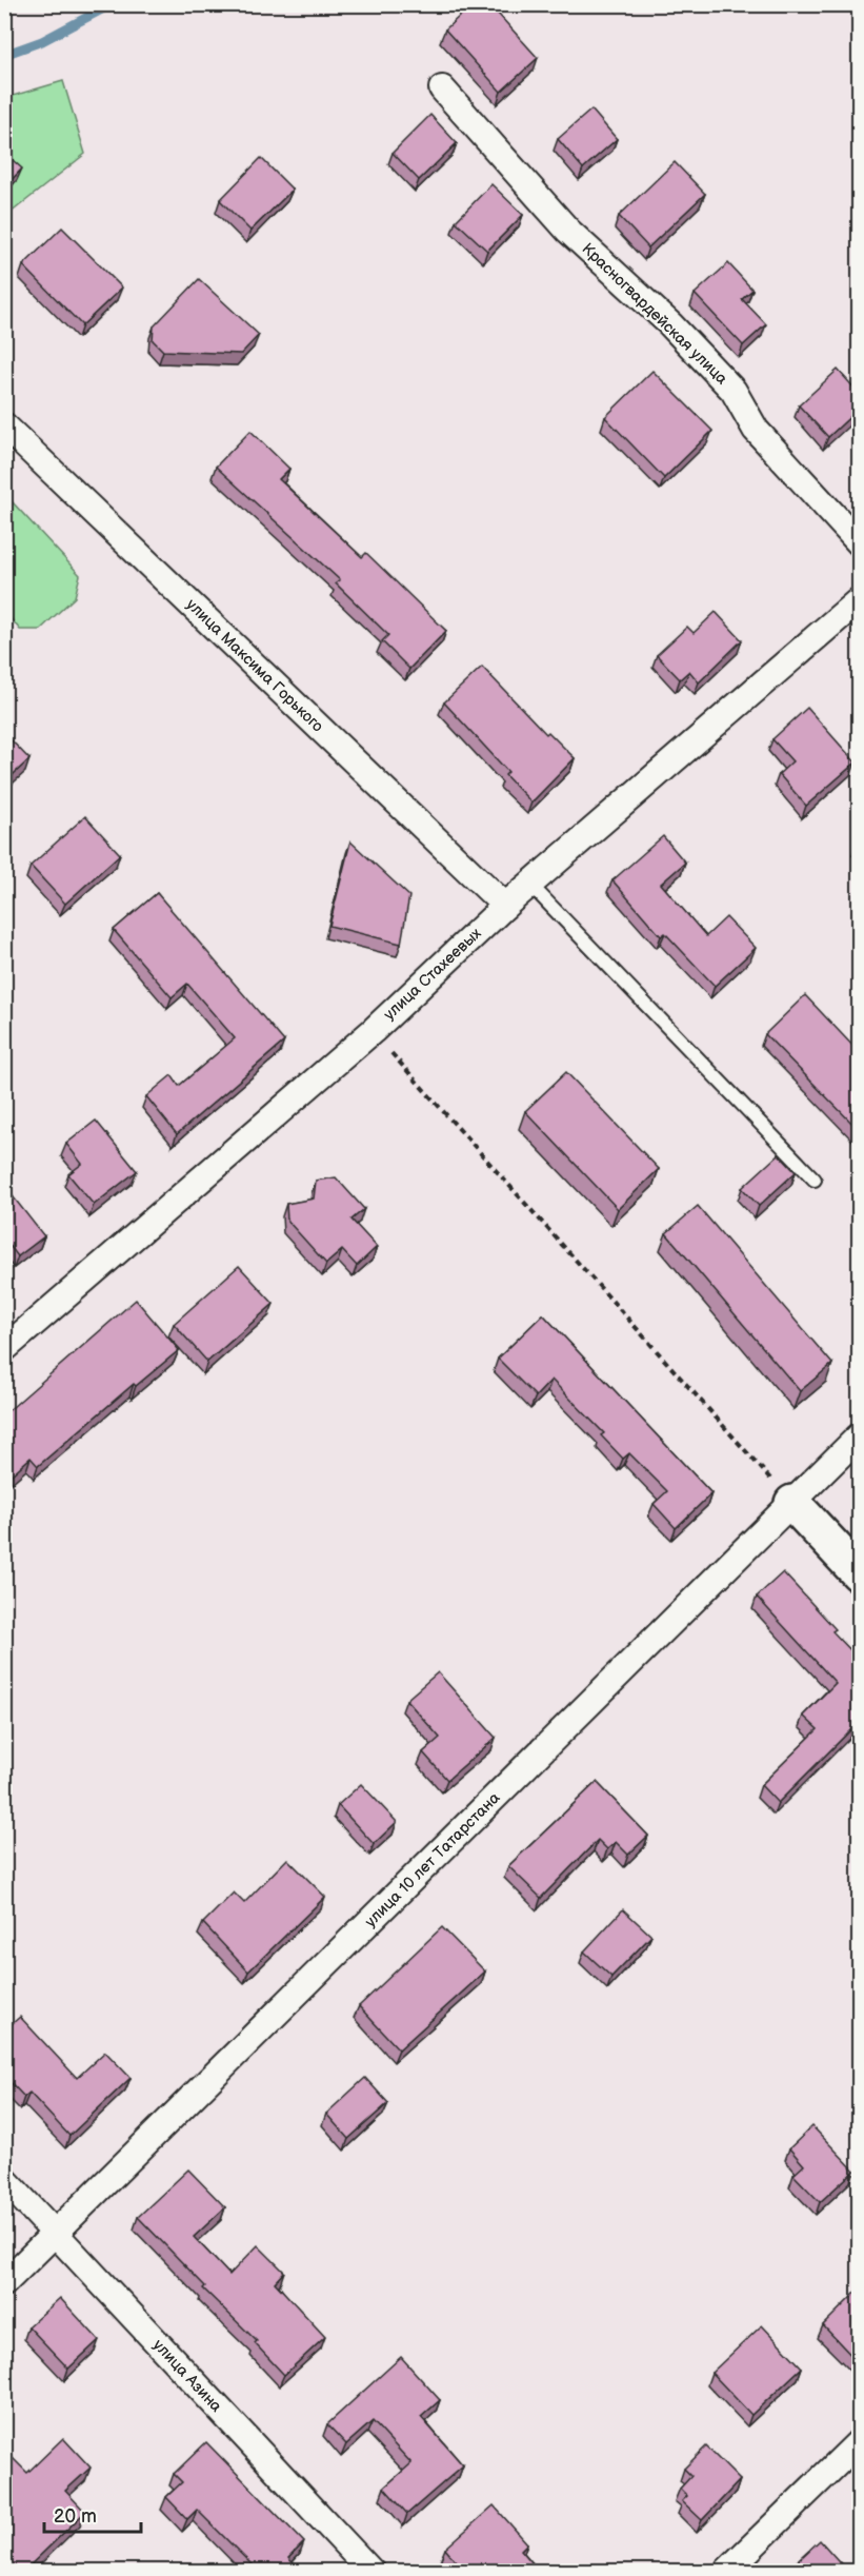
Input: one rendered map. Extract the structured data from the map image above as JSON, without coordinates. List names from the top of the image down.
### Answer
{
  "streets": {
    "street": [
      "Красногвардейская улица",
      "улица Максима Горького",
      "улица Стахеевых",
      "улица 10 лет Татарстана",
      "улица Азина"
    ]
  },
  "crossings": [
    ["улица Максима Горького", "улица Стахеевых"],
    ["улица 10 лет Татарстана", "улица Азина"]
  ],
  "scale_bar": "20 m"
}
